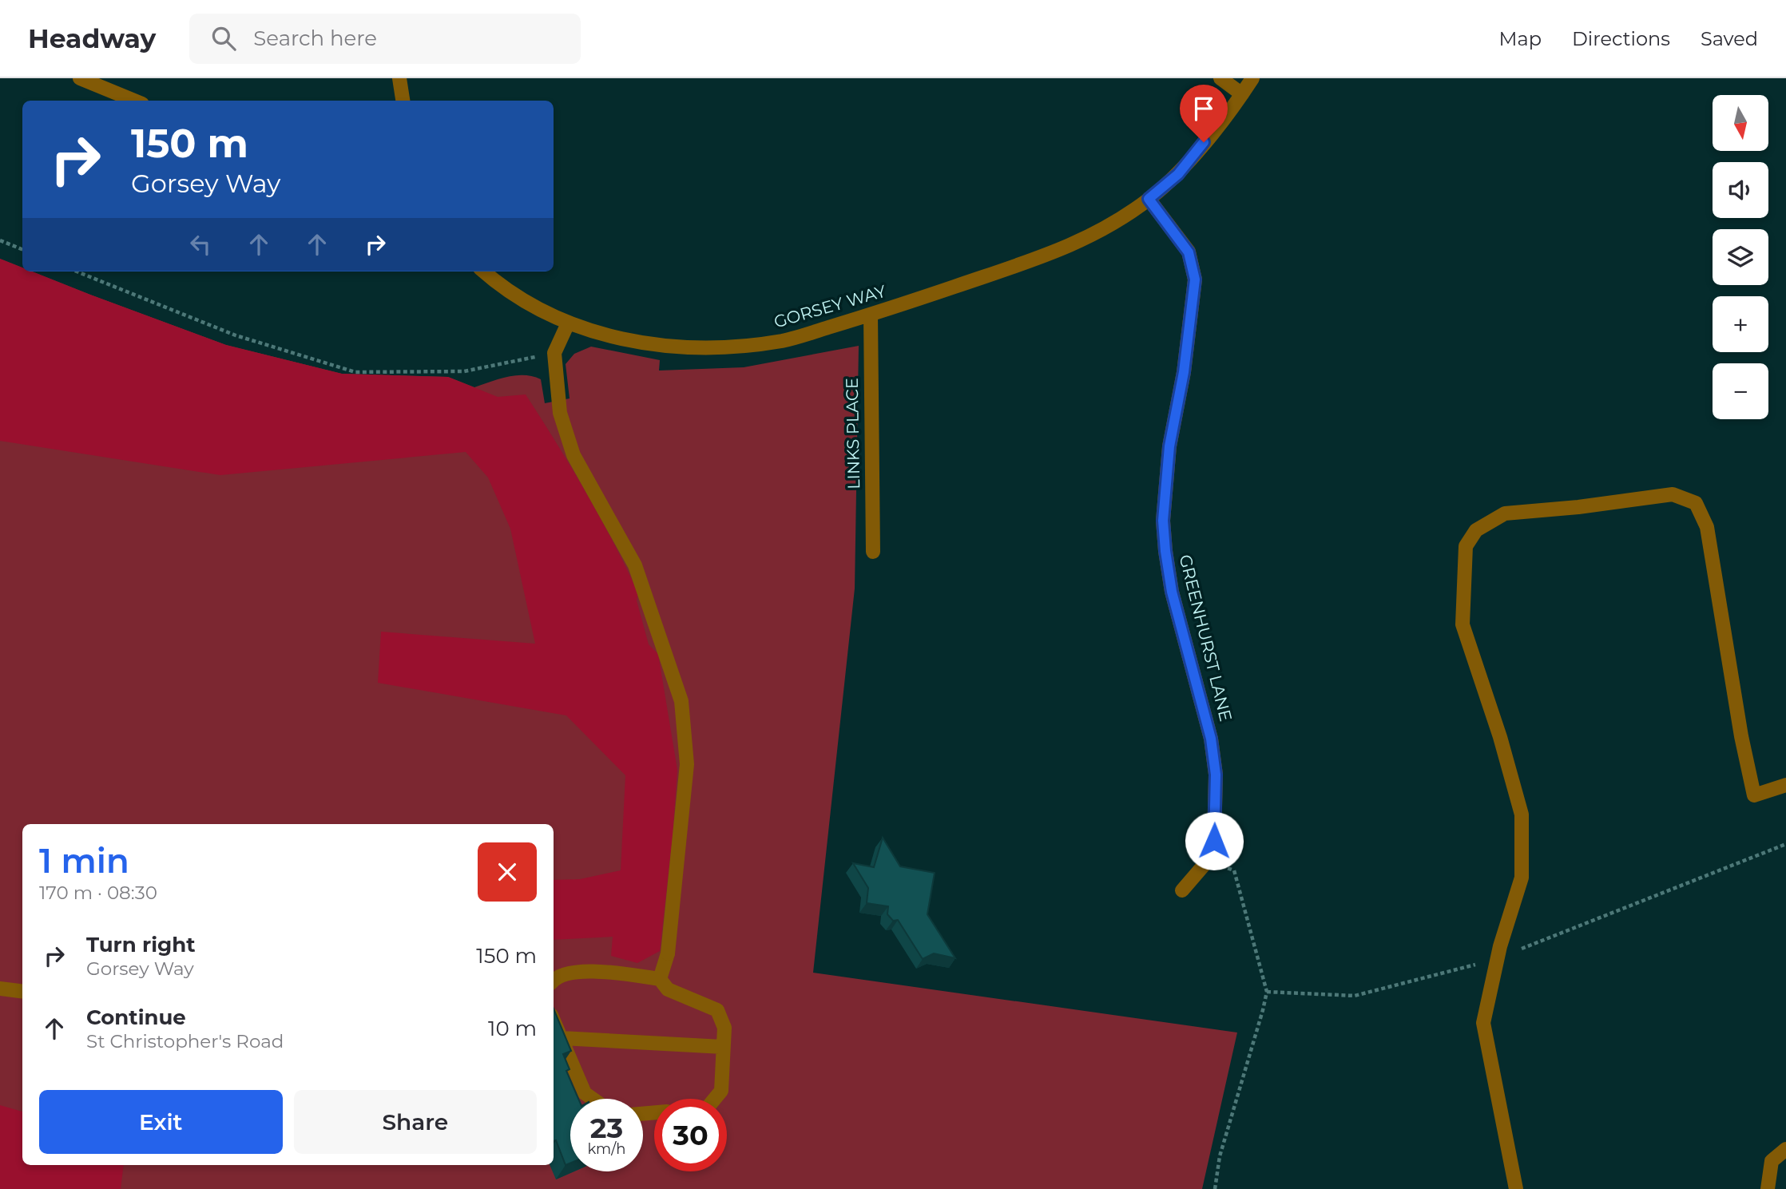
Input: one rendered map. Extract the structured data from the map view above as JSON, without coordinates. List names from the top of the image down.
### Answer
{
  "streets": {
    "street": ["GORSEY WAY", "LINKS PLACE", "GREENHURST LANE"]
  },
  "crossings": [
    ["GORSEY WAY", "LINKS PLACE"],
    ["GORSEY WAY", "GREENHURST LANE"]
  ],
  "north": "bottom",
  "page": {
    "header": "Headway",
    "search": "Search here",
    "nav": ["Map", "Directions", "Saved"],
    "map_buttons": ["+", "−"],
    "turn": ["150 m", "Gorsey Way"],
    "heading": ["1 min", "170 m · 08:30"],
    "list": [
      {
        "name": "Turn right",
        "note": "Gorsey Way",
        "value": "150 m"
      },
      {
        "name": "Continue",
        "note": "St Christopher's Road",
        "value": "10 m"
      }
    ],
    "buttons": ["Exit", "Share"],
    "speed": "23 km/h",
    "limit": "30"
  }
}
